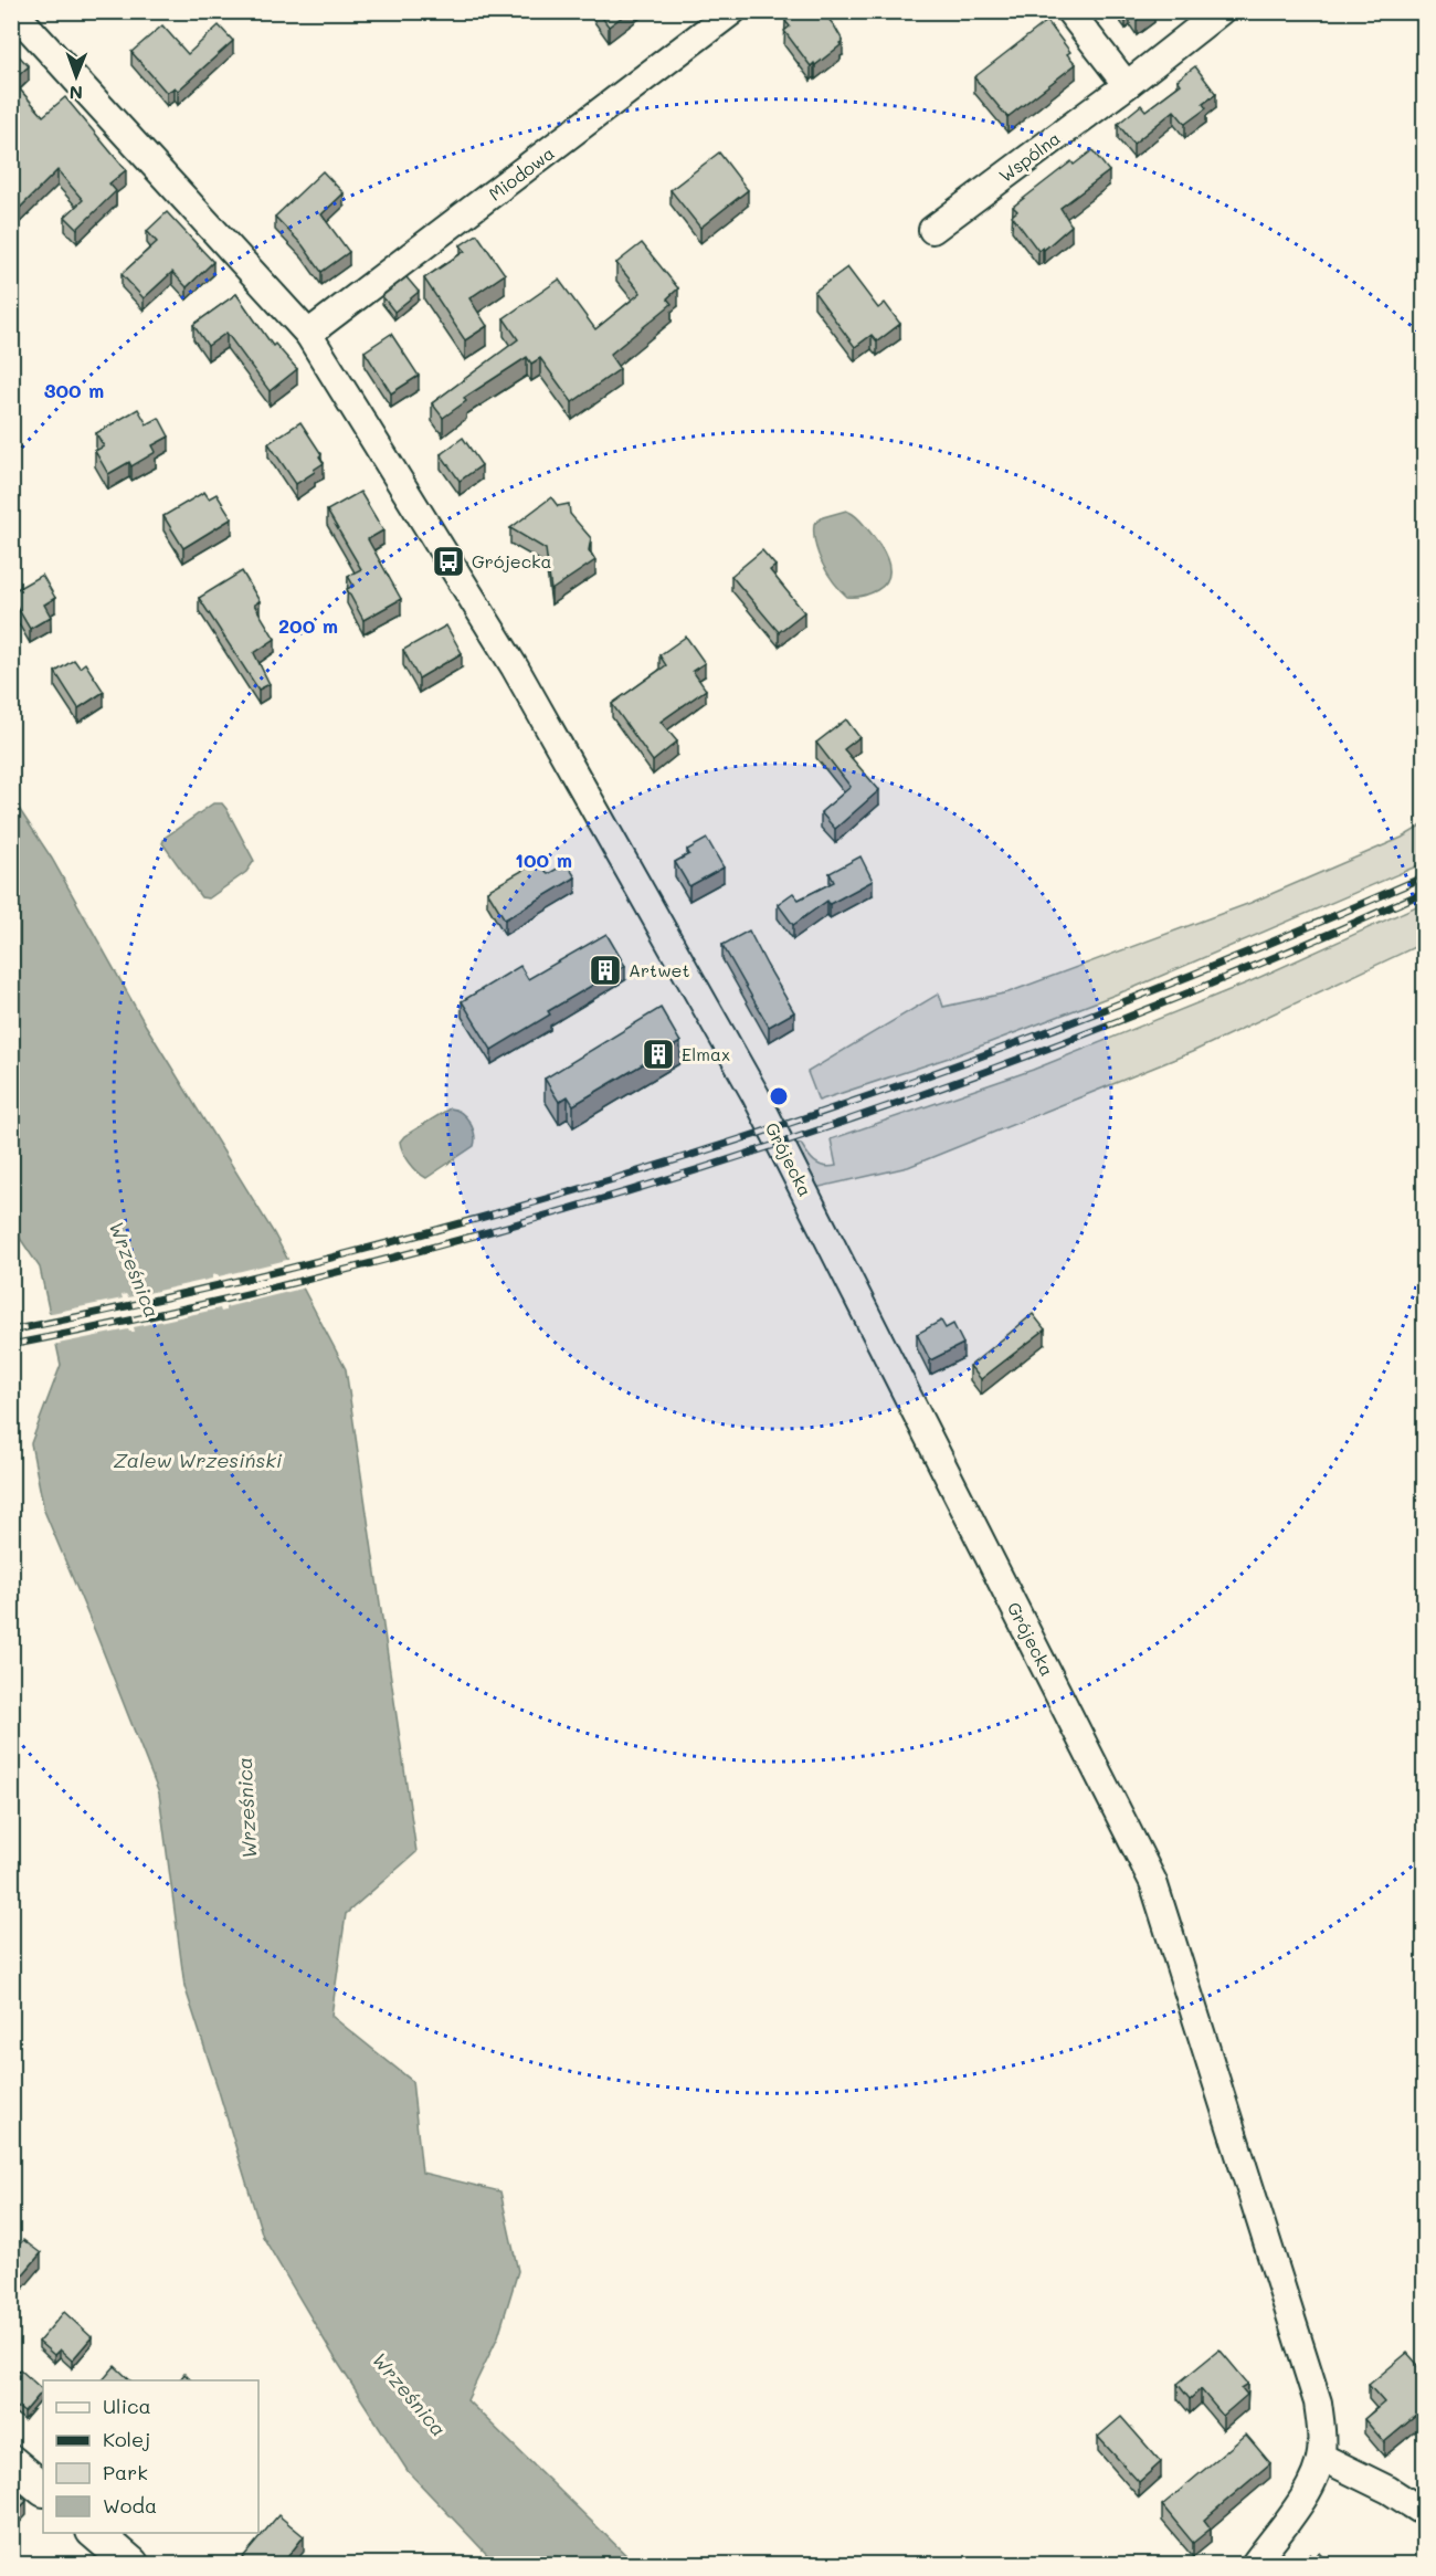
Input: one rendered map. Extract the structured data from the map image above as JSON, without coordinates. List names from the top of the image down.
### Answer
{
  "streets": {
    "street": ["Wspólna", "Miodowa", "Grójecka"]
  },
  "crossings": [
    ["Miodowa", "Grójecka"]
  ],
  "water": ["Wrześnica", "Zalew Wrzesiński"],
  "places": {
    "bus stop": ["Grójecka"],
    "building": ["Artwet", "Elmax"]
  },
  "legend": [
    "Ulica",
    "Kolej",
    "Park",
    "Woda"
  ],
  "north": "bottom",
  "rings": ["300 m", "200 m", "100 m"]
}
